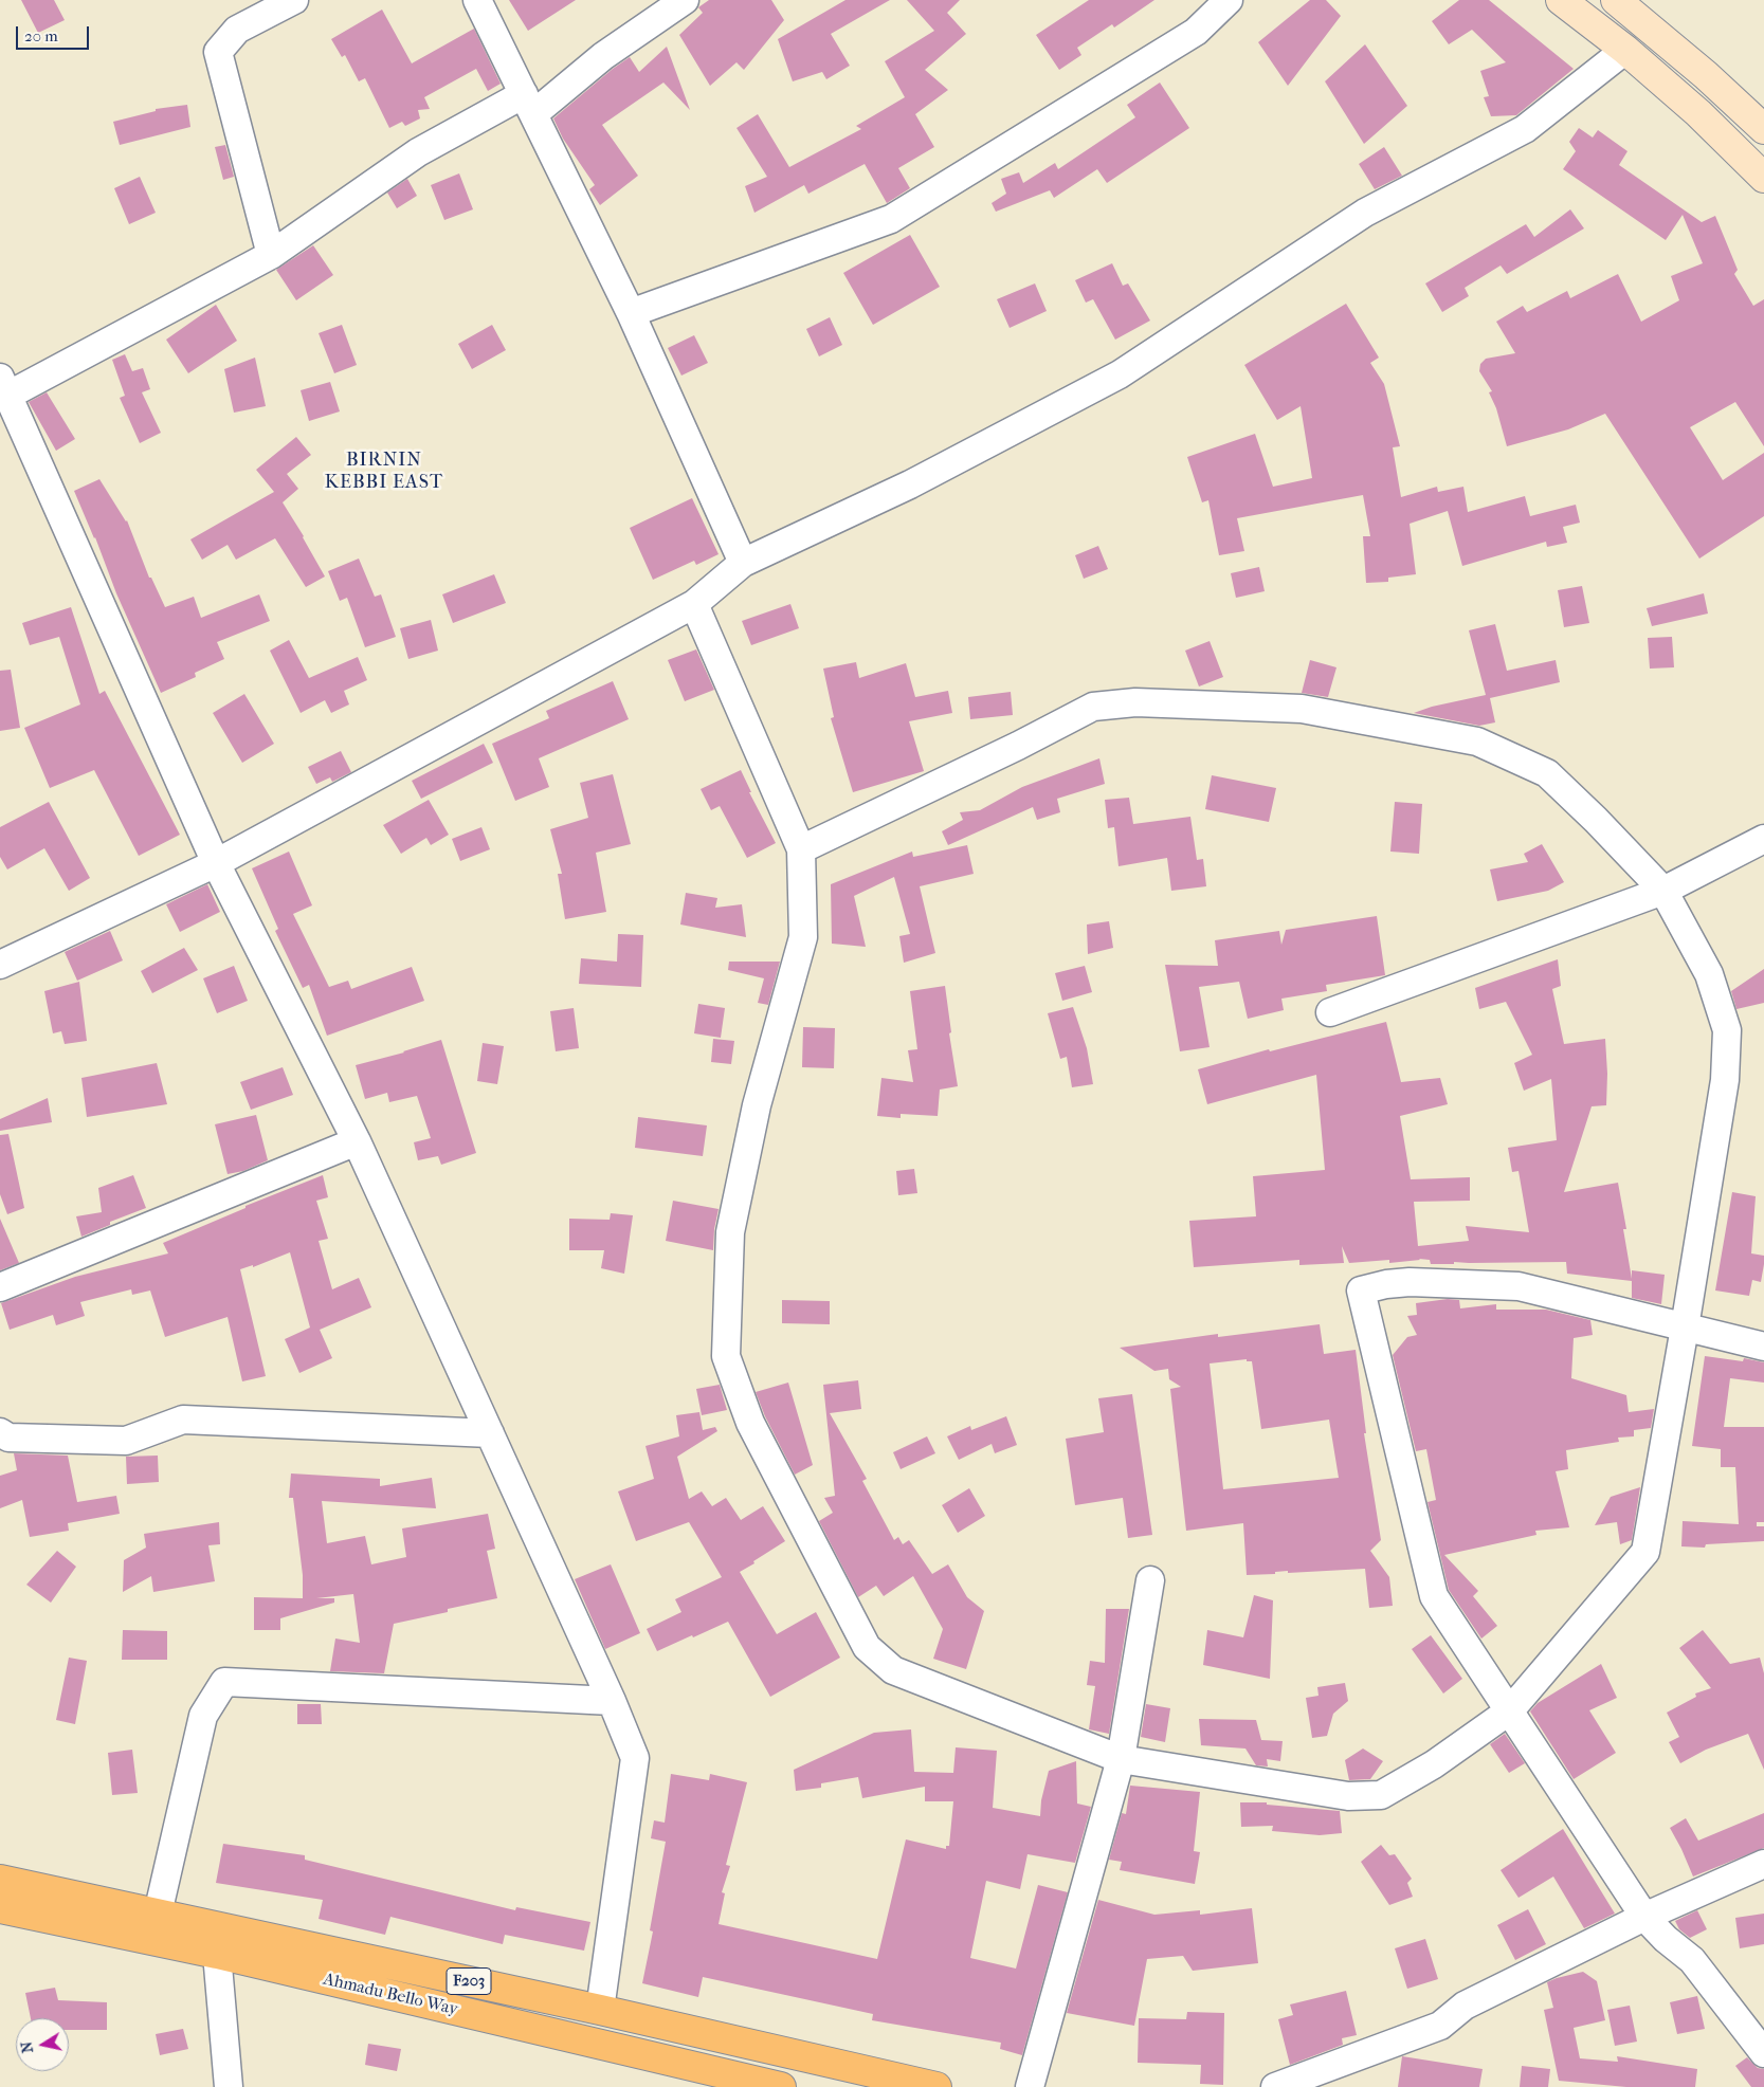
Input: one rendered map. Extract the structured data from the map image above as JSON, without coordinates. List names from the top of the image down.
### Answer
{
  "streets": {
    "main road": ["F203", "Ahmadu Bello Way"]
  },
  "districts": ["BIRNIN KEBBI EAST"],
  "scale_bar": "20 m",
  "north": "left"
}
